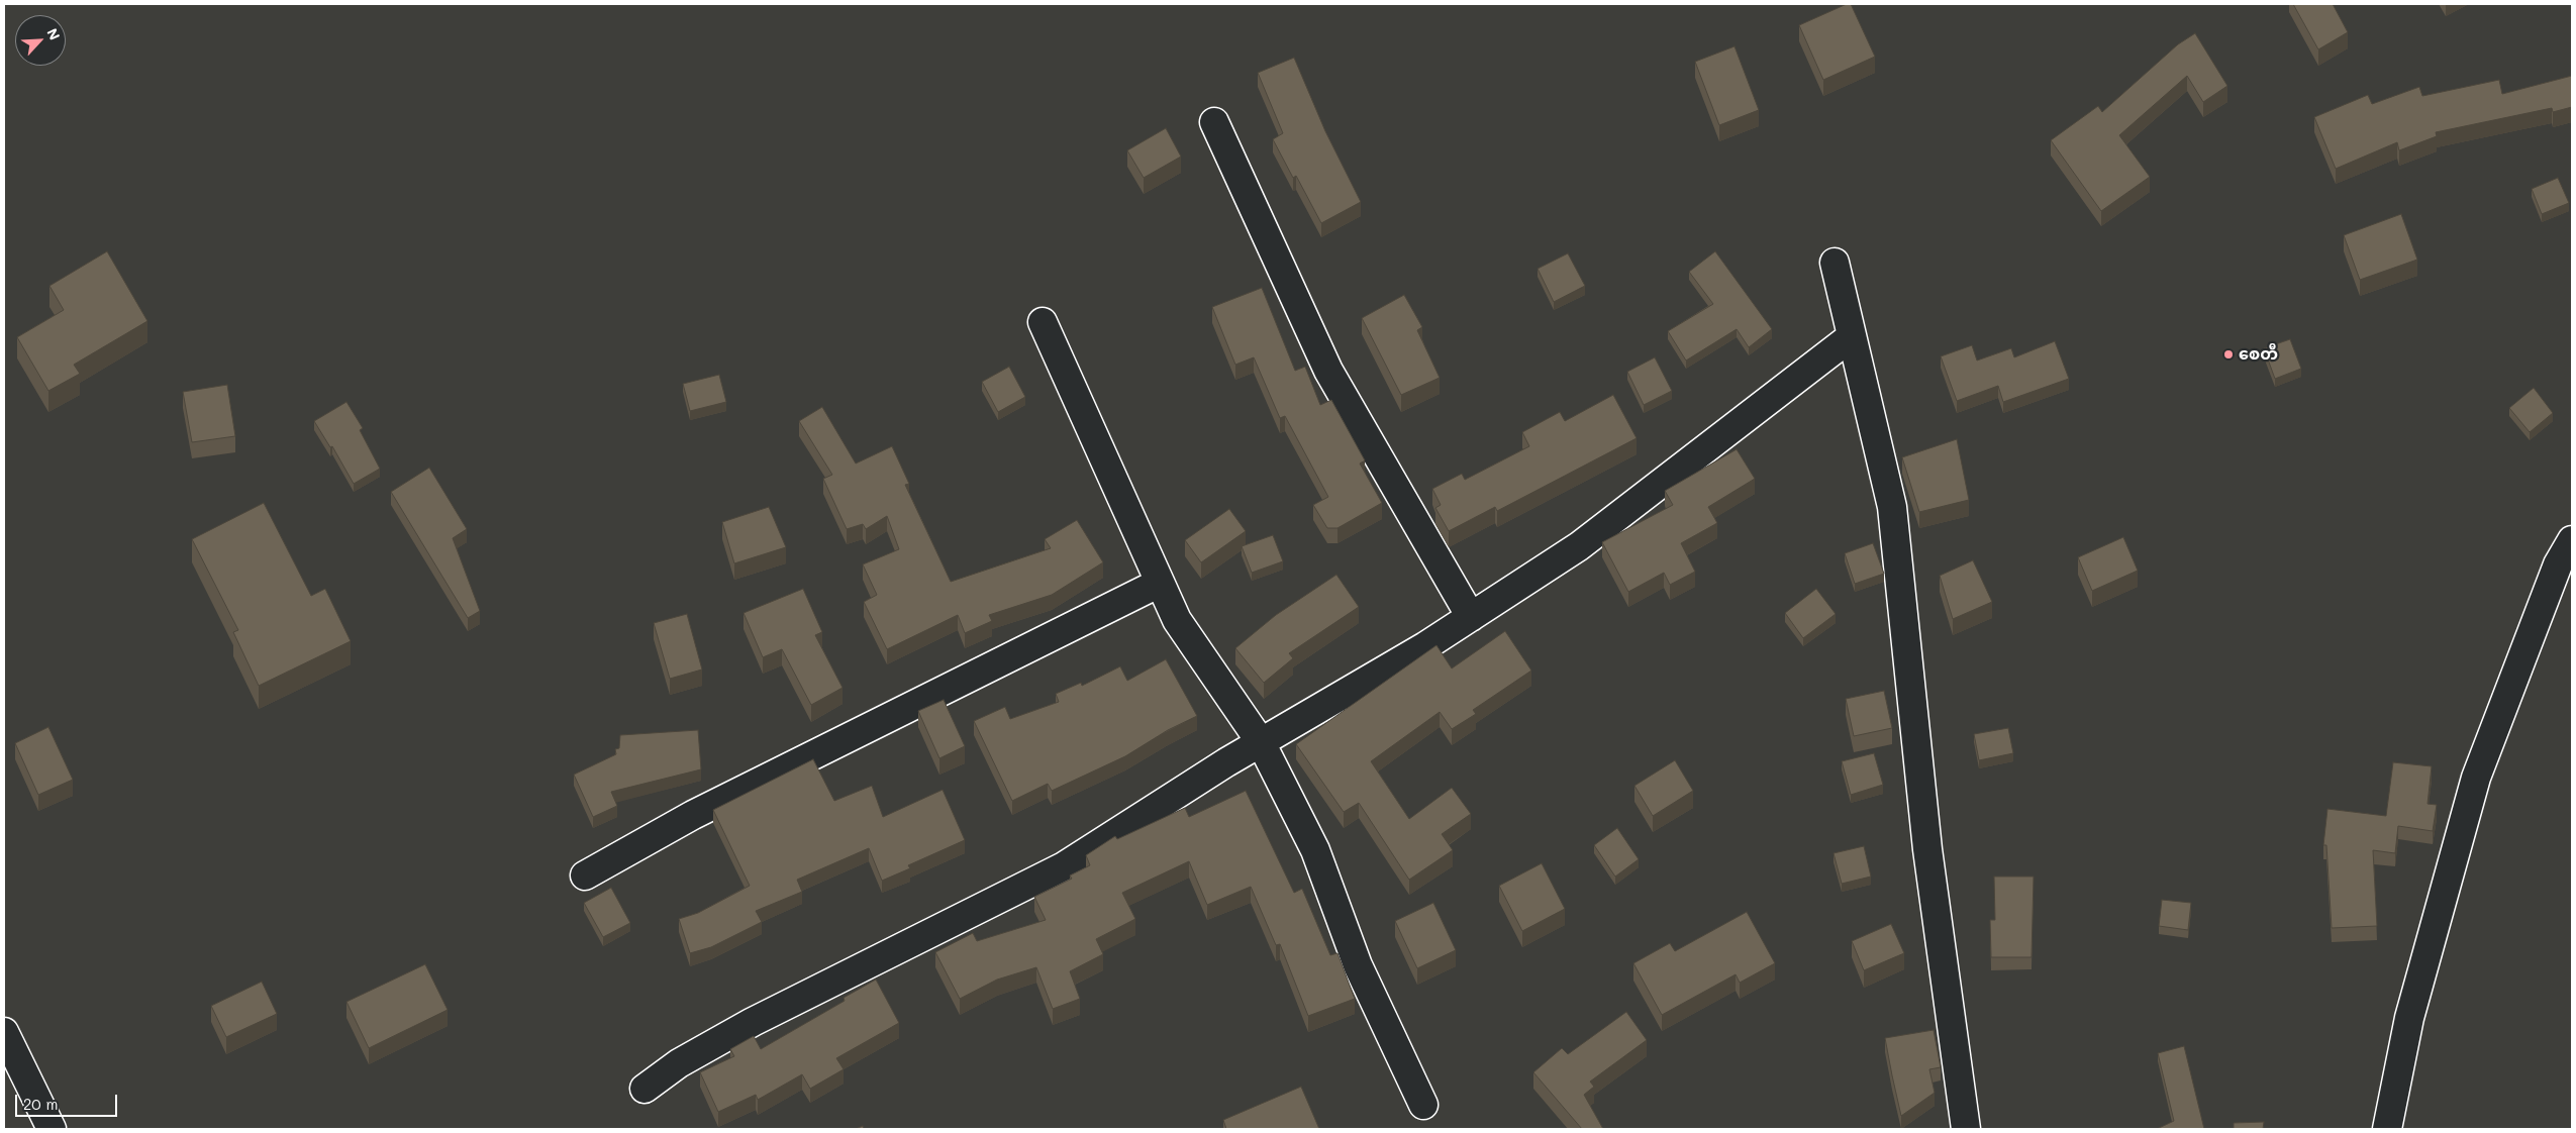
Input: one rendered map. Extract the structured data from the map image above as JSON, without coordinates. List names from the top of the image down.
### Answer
{
  "places": ["စေတီ"],
  "scale_bar": "20 m",
  "north": "top right"
}
